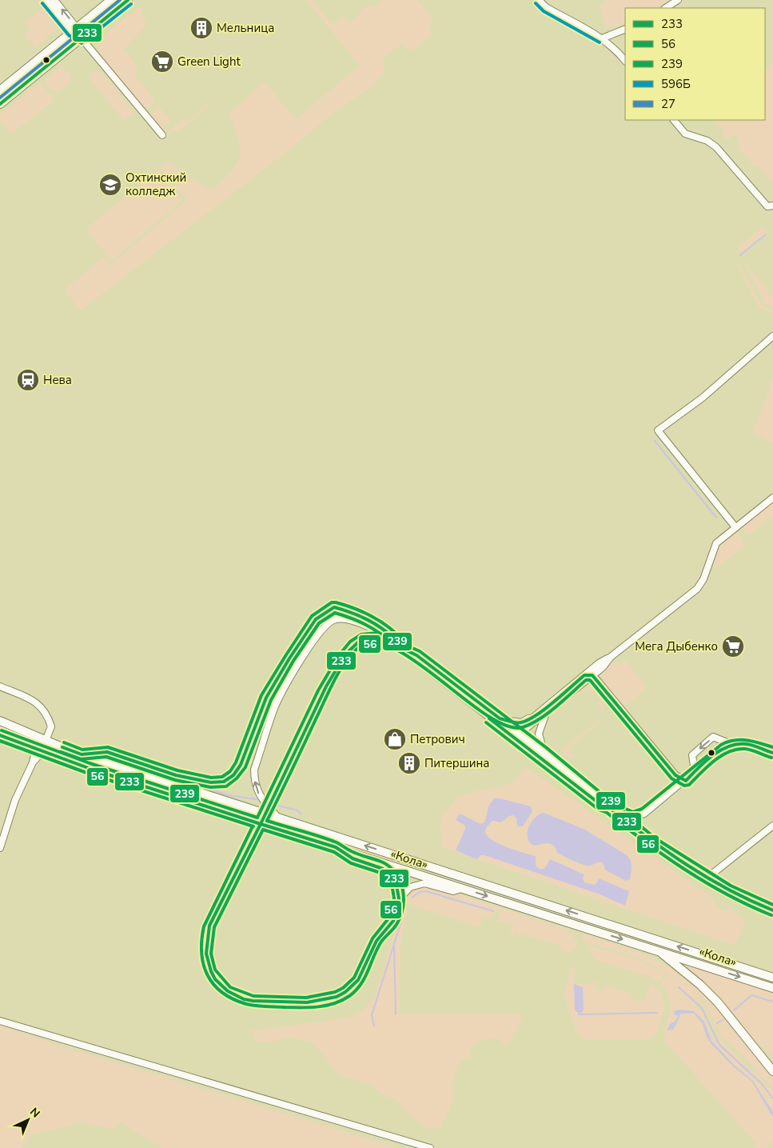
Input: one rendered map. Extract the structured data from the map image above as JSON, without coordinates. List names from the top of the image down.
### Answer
{
  "streets": {
    "main road": ["«Кола»"]
  },
  "places": {
    "building": ["Мельница", "Питершина"],
    "supermarket": ["Green Light", "Мега Дыбенко"],
    "school or university": ["Охтинский колледж"],
    "station": ["Нева"],
    "shop": ["Петрович"]
  },
  "lines": [
    "transit line 233",
    "transit line 27",
    "transit line 596Б",
    "transit line 239",
    "transit line 56"
  ],
  "legend": [
    "233",
    "56",
    "239",
    "596Б",
    "27"
  ],
  "north": "top right"
}
